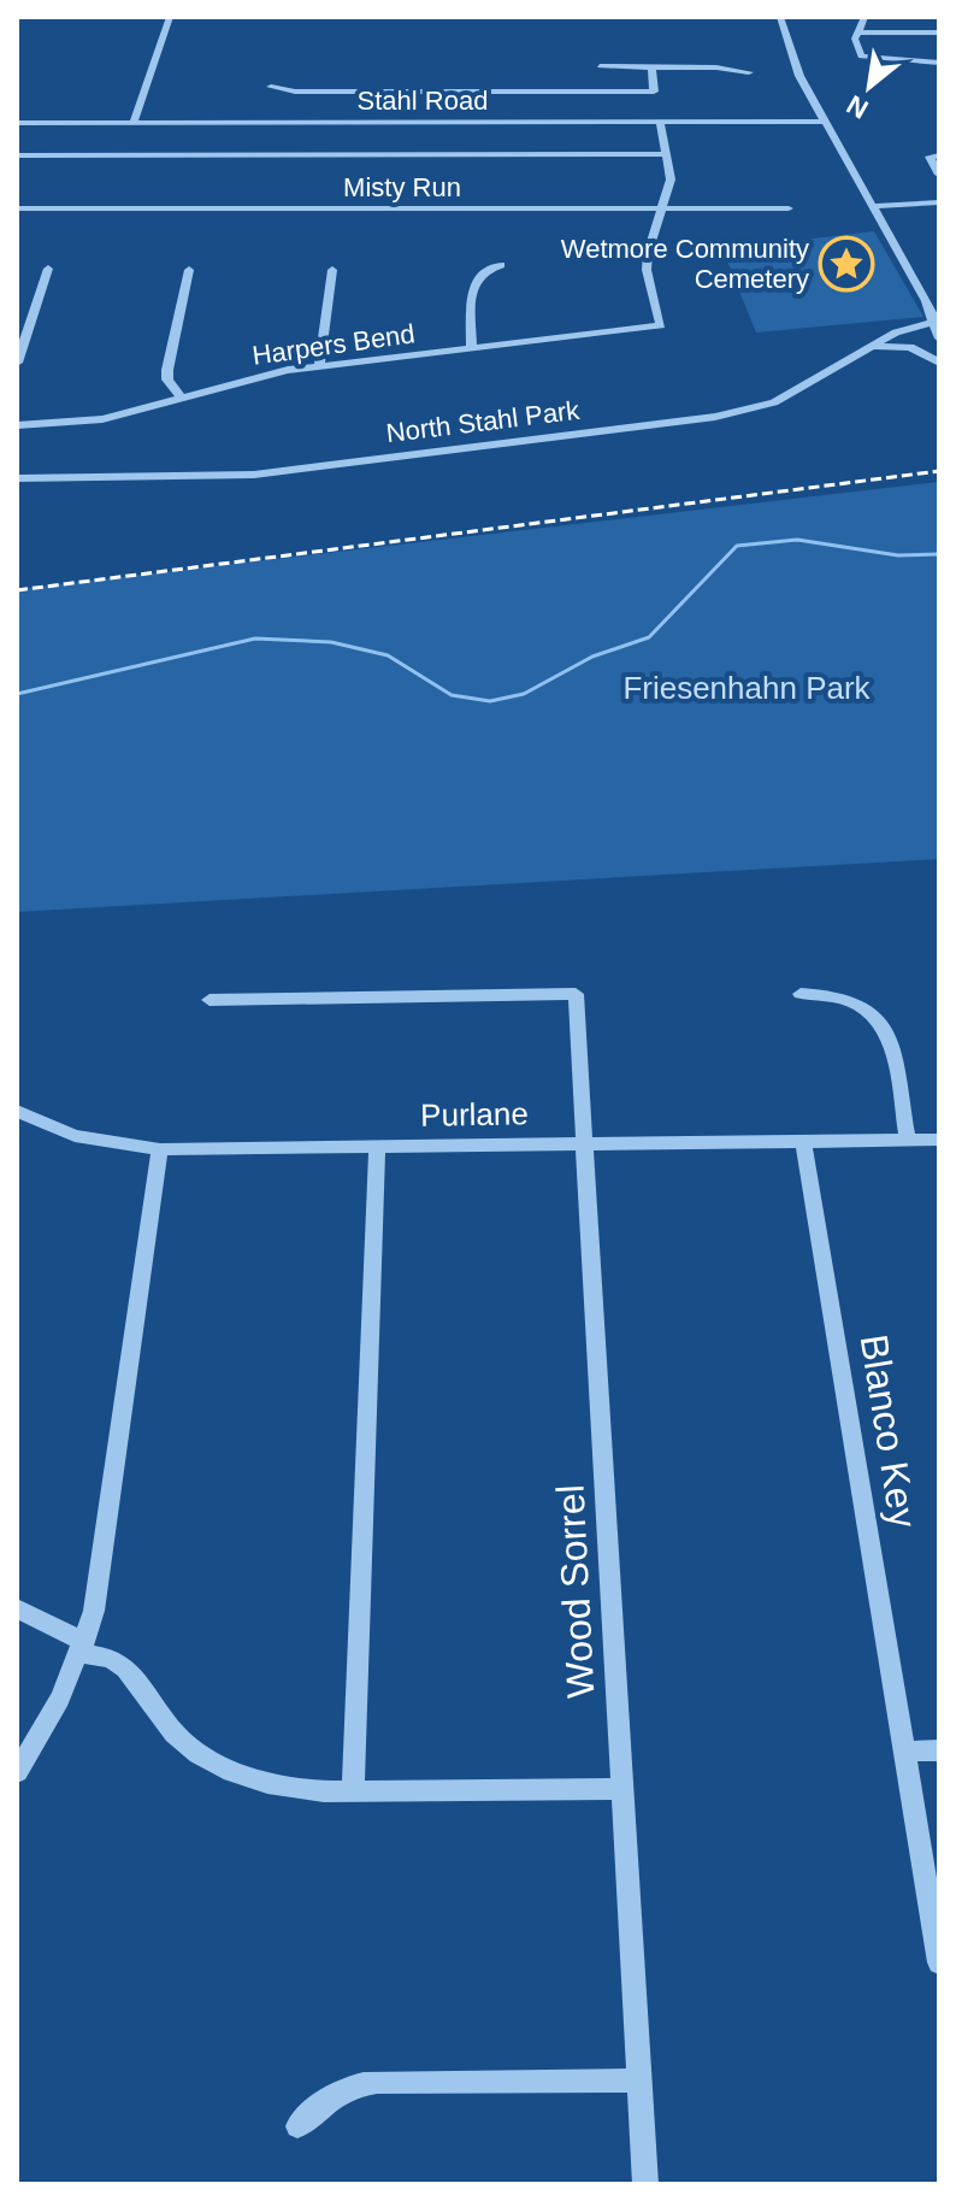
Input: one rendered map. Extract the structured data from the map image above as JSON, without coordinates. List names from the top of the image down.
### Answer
{
  "streets": {
    "street": [
      "Stahl Road",
      "Misty Run",
      "Harpers Bend",
      "North Stahl Park",
      "Purlane",
      "Blanco Key",
      "Wood Sorrel"
    ]
  },
  "crossings": [
    ["Misty Run", "Harpers Bend"],
    ["Purlane", "Blanco Key"],
    ["Purlane", "Wood Sorrel"]
  ],
  "parks": ["Friesenhahn Park"],
  "places": {
    "place": ["Wetmore Community Cemetery"]
  },
  "north": "bottom left"
}
